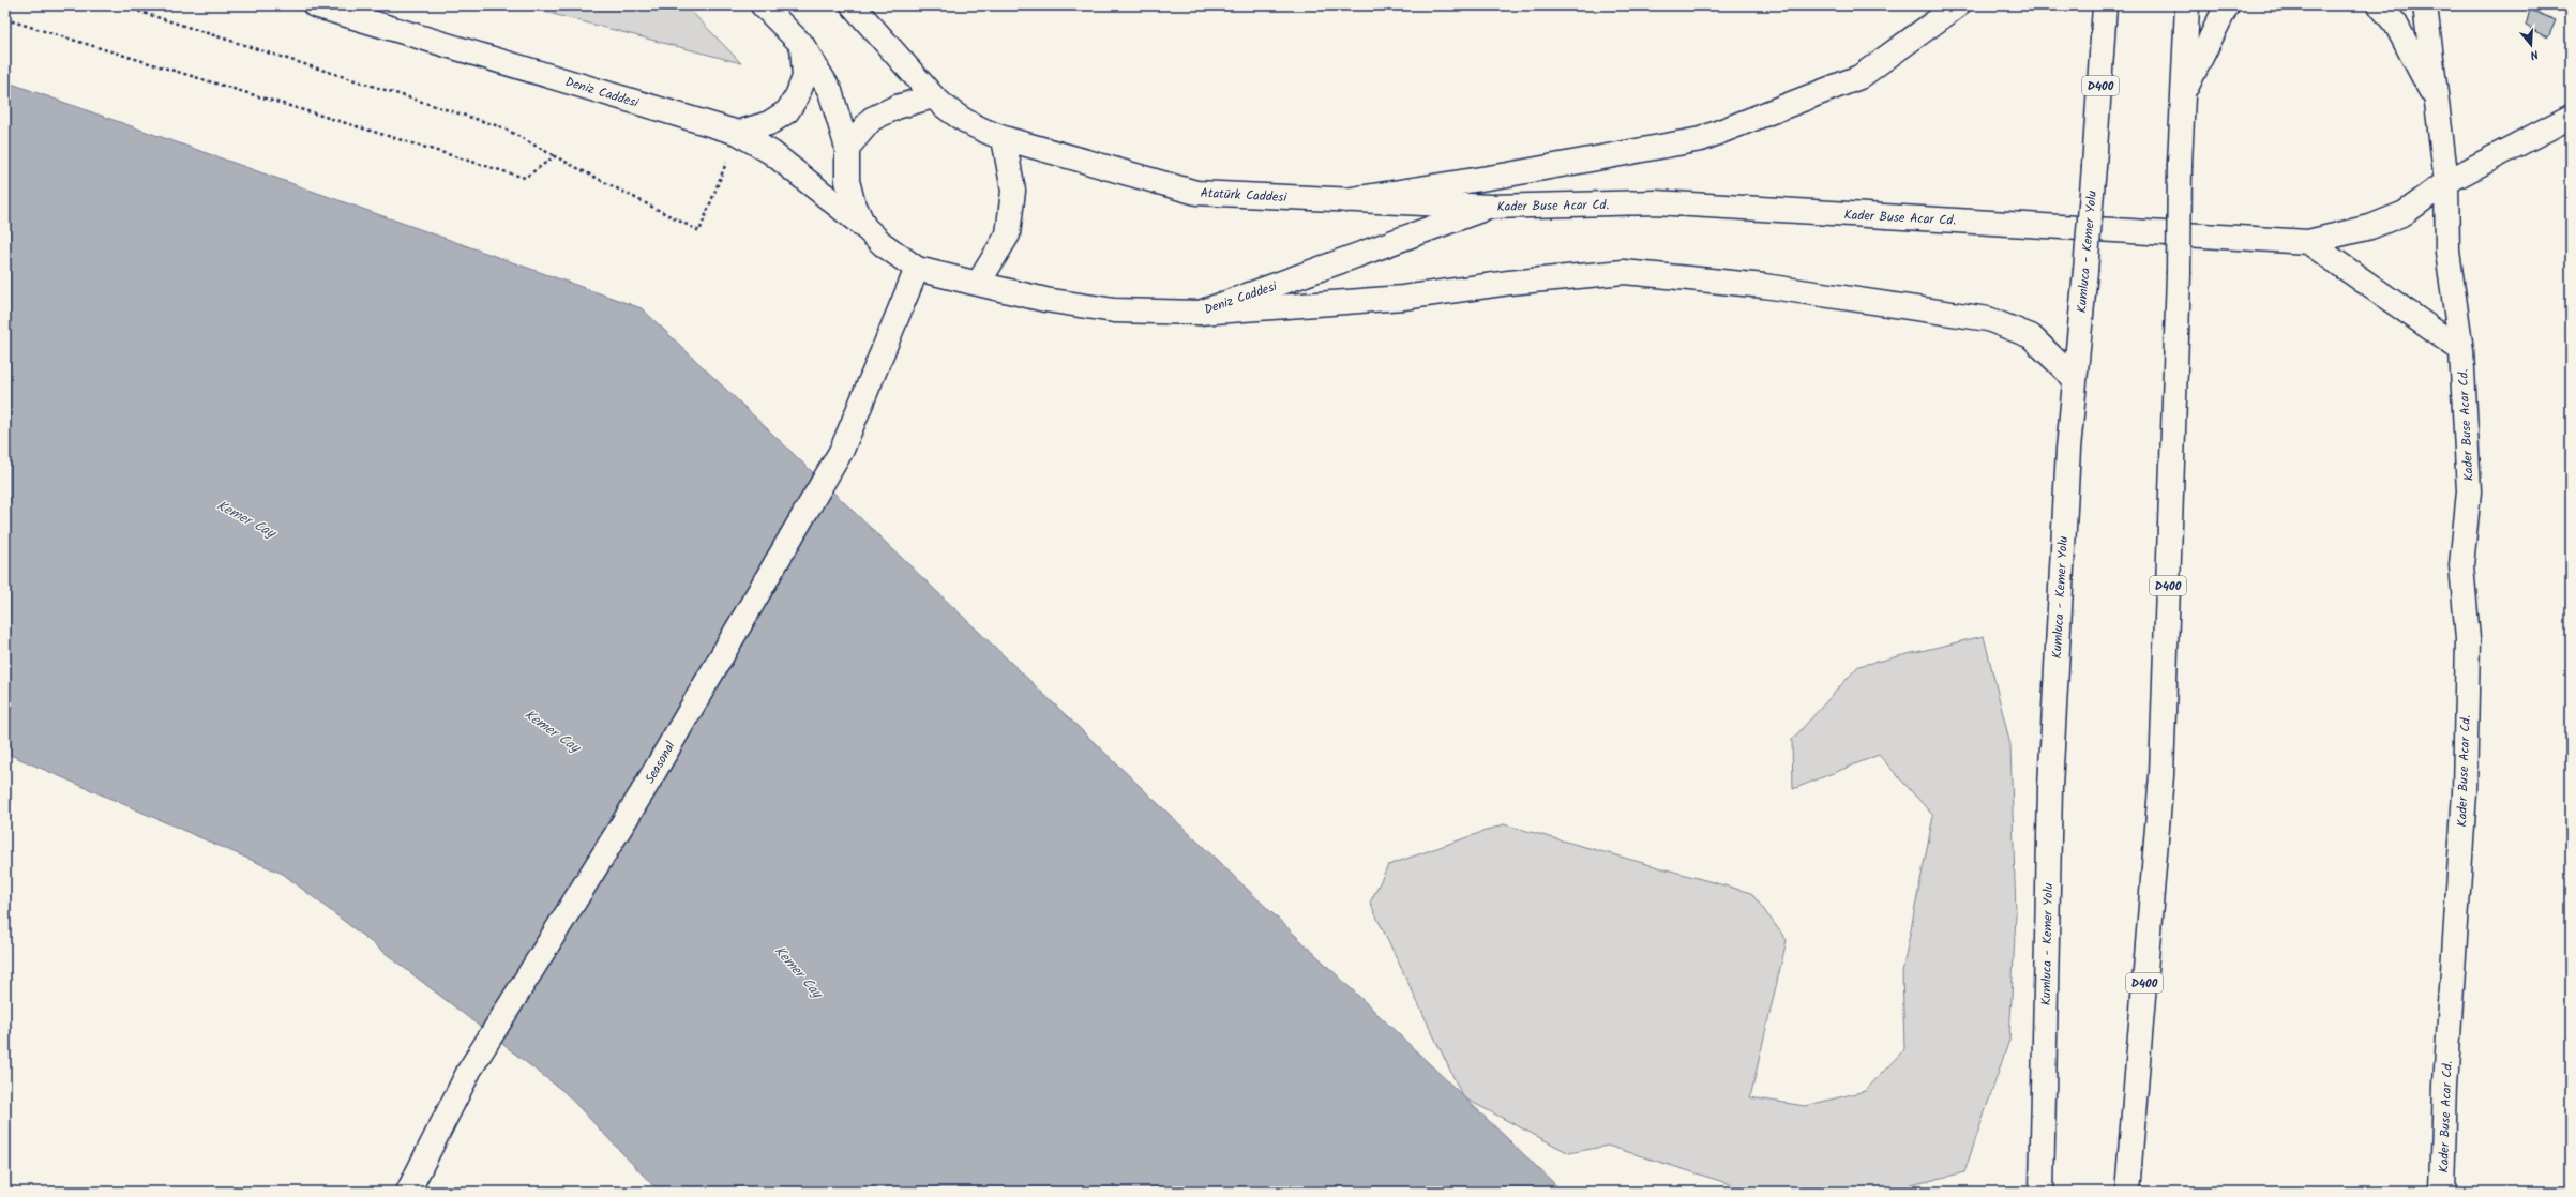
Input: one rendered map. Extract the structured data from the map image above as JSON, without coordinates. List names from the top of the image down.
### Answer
{
  "streets": {
    "main road": [
      "D400",
      "Deniz Caddesi",
      "Atatürk Caddesi",
      "Kader Buse Acar Cd.",
      "Kumluca - Kemer Yolu",
      "Seasonal"
    ]
  },
  "crossings": [
    ["Deniz Caddesi", "Atatürk Caddesi"],
    ["Deniz Caddesi", "Kader Buse Acar Cd."],
    ["Deniz Caddesi", "Seasonal"],
    ["Atatürk Caddesi", "Kader Buse Acar Cd."]
  ],
  "water": ["Kemer Cay"],
  "north": "bottom"
}
